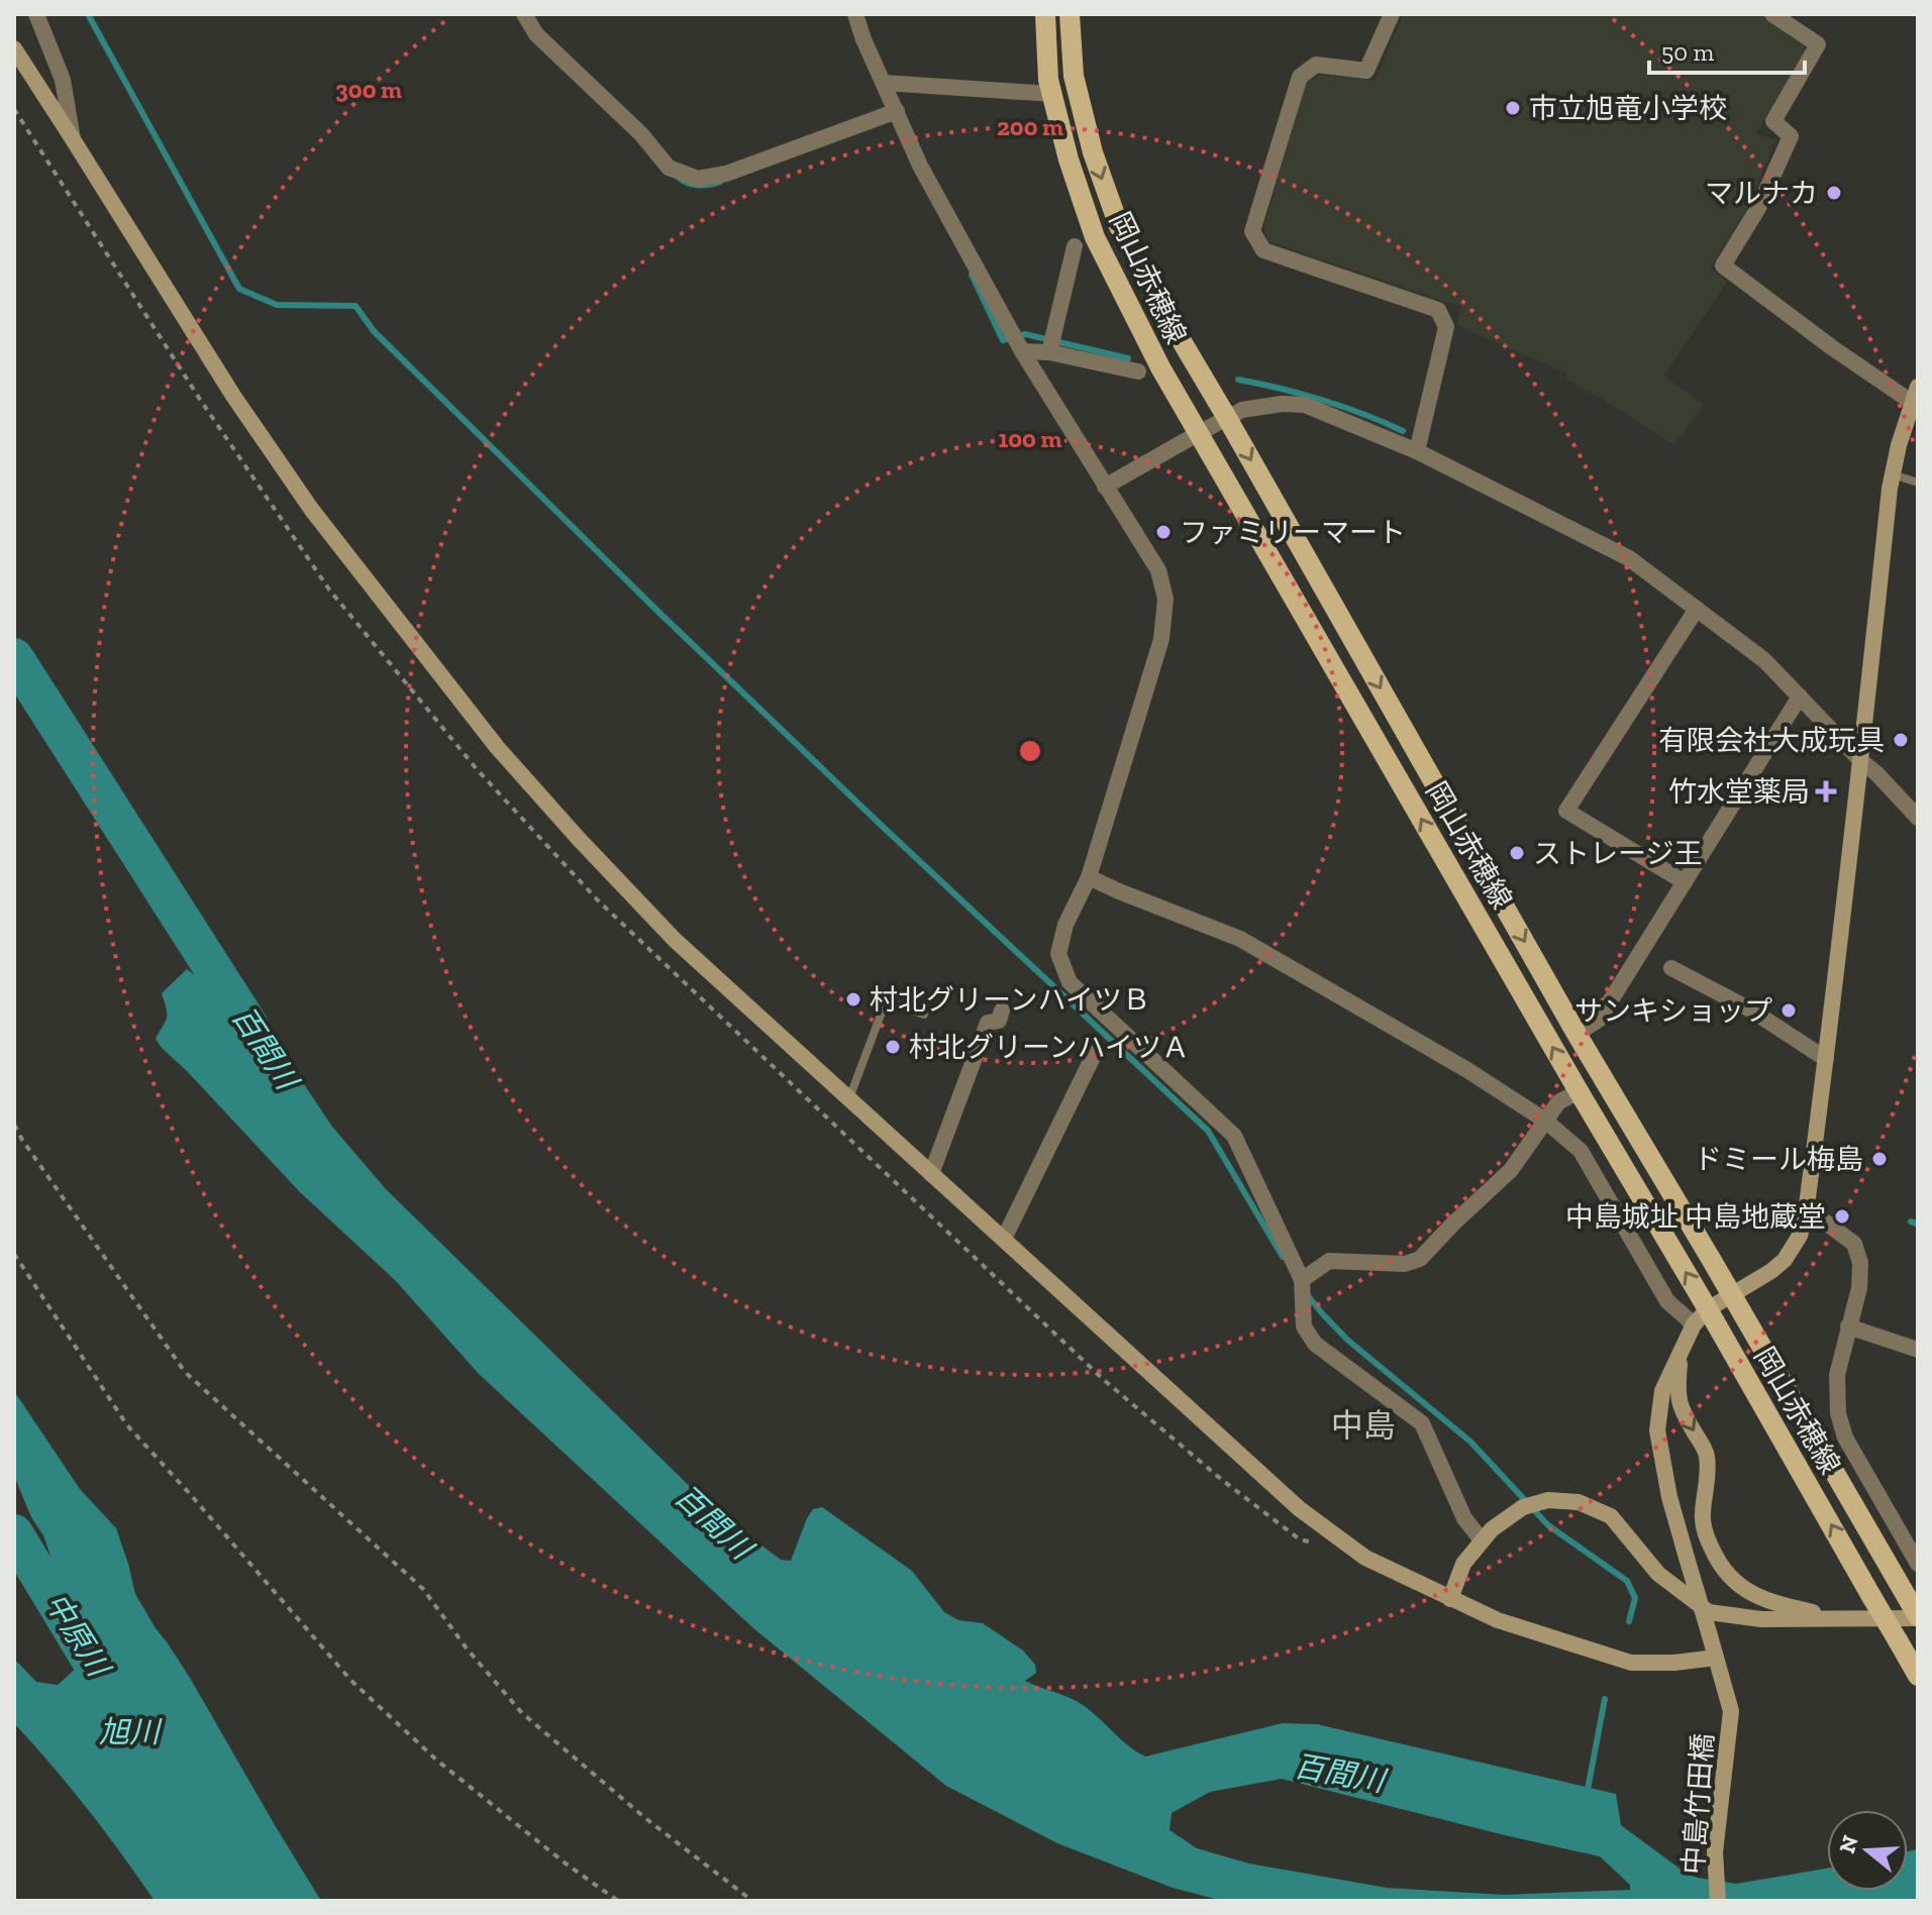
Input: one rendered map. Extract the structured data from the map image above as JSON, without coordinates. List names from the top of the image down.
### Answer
{
  "streets": {
    "main road": ["岡山赤穂線"],
    "street": ["中島竹田橋"]
  },
  "districts": ["中島"],
  "water": ["百間川", "中原川", "旭川"],
  "places": {
    "other": [
      "市立旭竜小学校",
      "マルナカ",
      "ファミリーマート",
      "有限会社大成玩具",
      "ストレージ王",
      "村北グリーンハイツＢ",
      "サンキショップ",
      "村北グリーンハイツＡ",
      "ドミール梅島",
      "中島城址 中島地蔵堂"
    ],
    "health": ["竹水堂薬局"]
  },
  "scale_bar": "50 m",
  "north": "left",
  "rings": ["300 m", "200 m", "100 m"]
}
